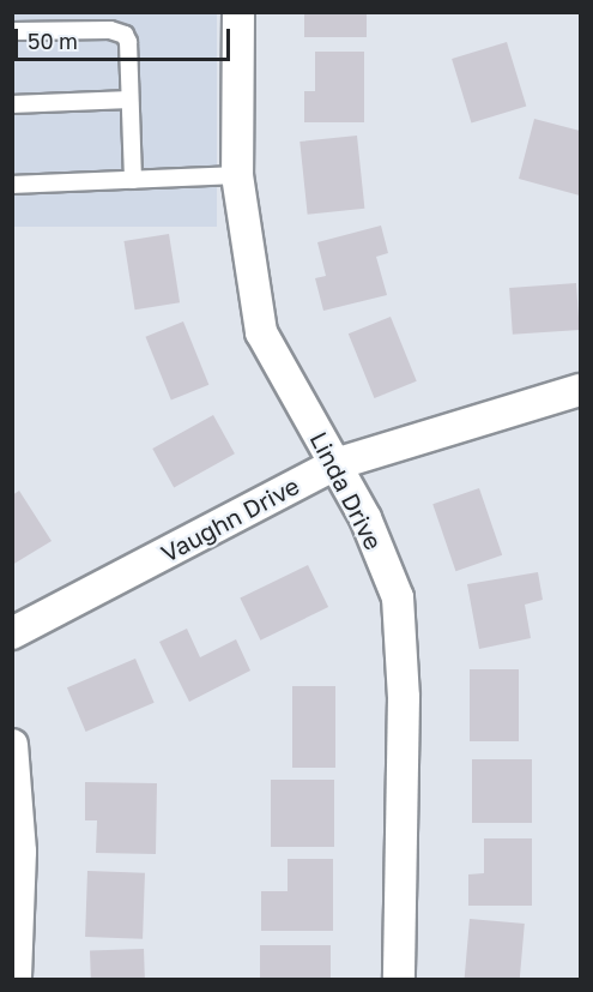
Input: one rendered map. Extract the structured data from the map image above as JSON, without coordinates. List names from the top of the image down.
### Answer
{
  "streets": {
    "street": ["Linda Drive", "Vaughn Drive"]
  },
  "crossings": [
    ["Linda Drive", "Vaughn Drive"]
  ],
  "scale_bar": "50 m"
}
